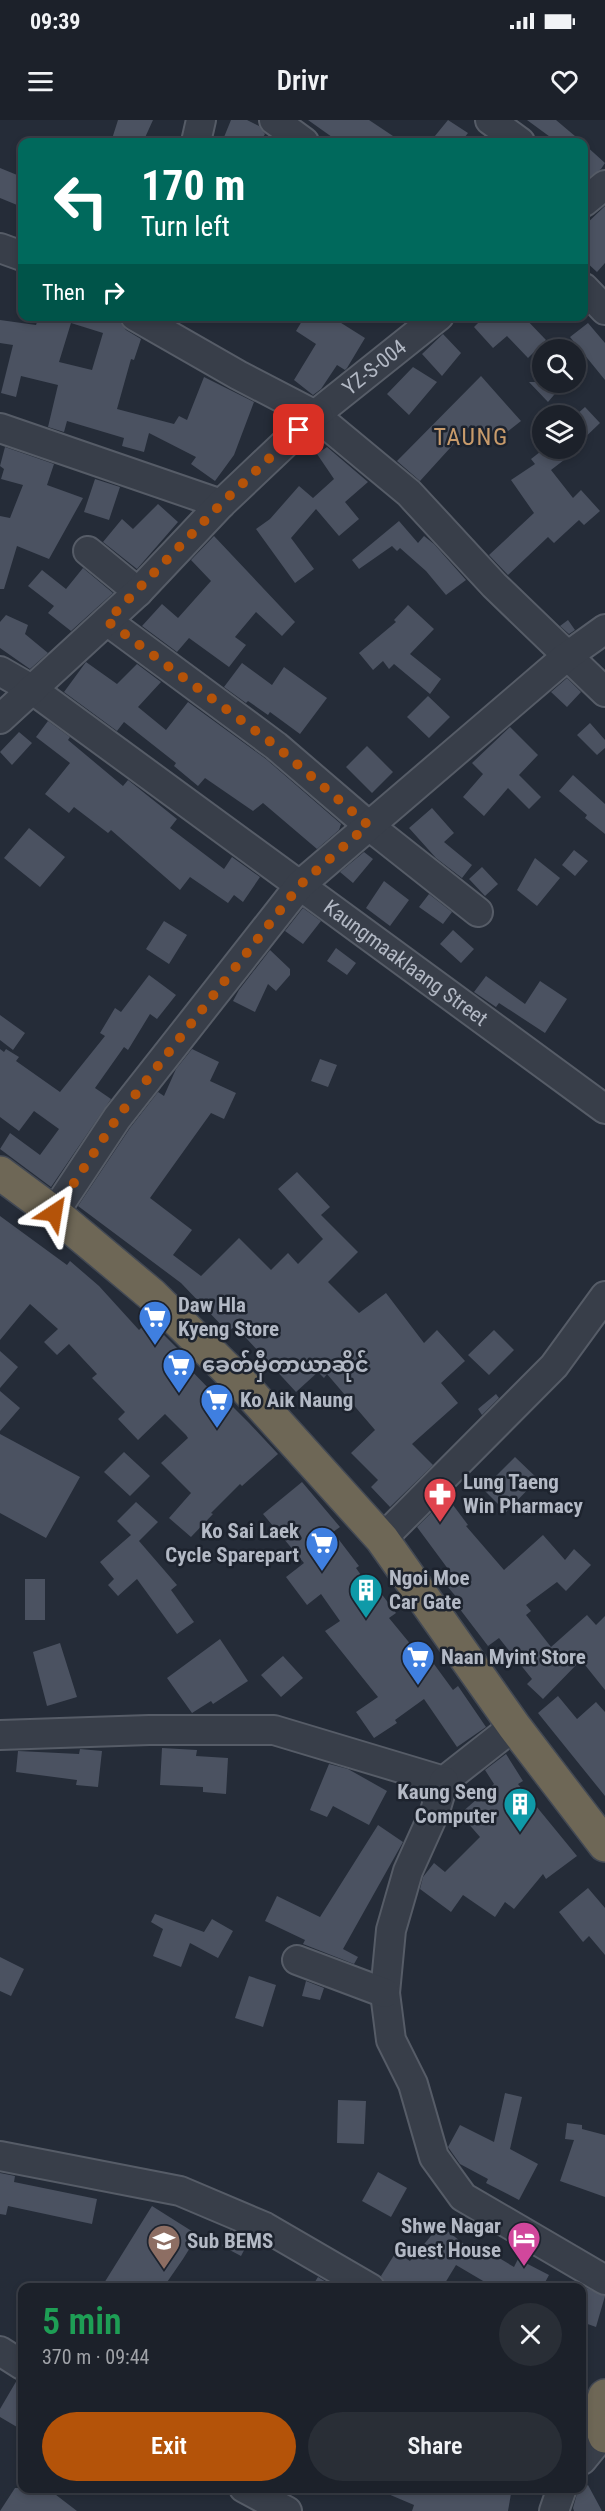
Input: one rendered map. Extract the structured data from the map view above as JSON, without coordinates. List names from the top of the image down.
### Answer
{
  "streets": {
    "street": ["YZ-S-004", "Kaungmaaklaang Street"]
  },
  "crossings": [
    ["YZ-S-004", "Kaungmaaklaang Street"]
  ],
  "districts": ["TAUNG"],
  "places": {
    "supermarket": [
      "Daw Hla Kyeng Store",
      "ခေတ်မှီတာယာဆိုင်",
      "Ko Aik Naung",
      "Ko Sai Laek Cycle Sparepart",
      "Naan Myint Store"
    ],
    "pharmacy": ["Lung Taeng Win Pharmacy"],
    "building": ["Ngoi Moe Car Gate", "Kaung Seng Computer"],
    "hotel": ["Shwe Nagar Guest House"],
    "school or university": ["Sub BEMS"]
  },
  "page": {
    "status": "09:39",
    "header": "Drivr",
    "turn": ["170 m", "Turn left"],
    "then": "Then",
    "heading": ["5 min", "370 m · 09:44"],
    "buttons": ["Exit", "Share"]
  }
}
